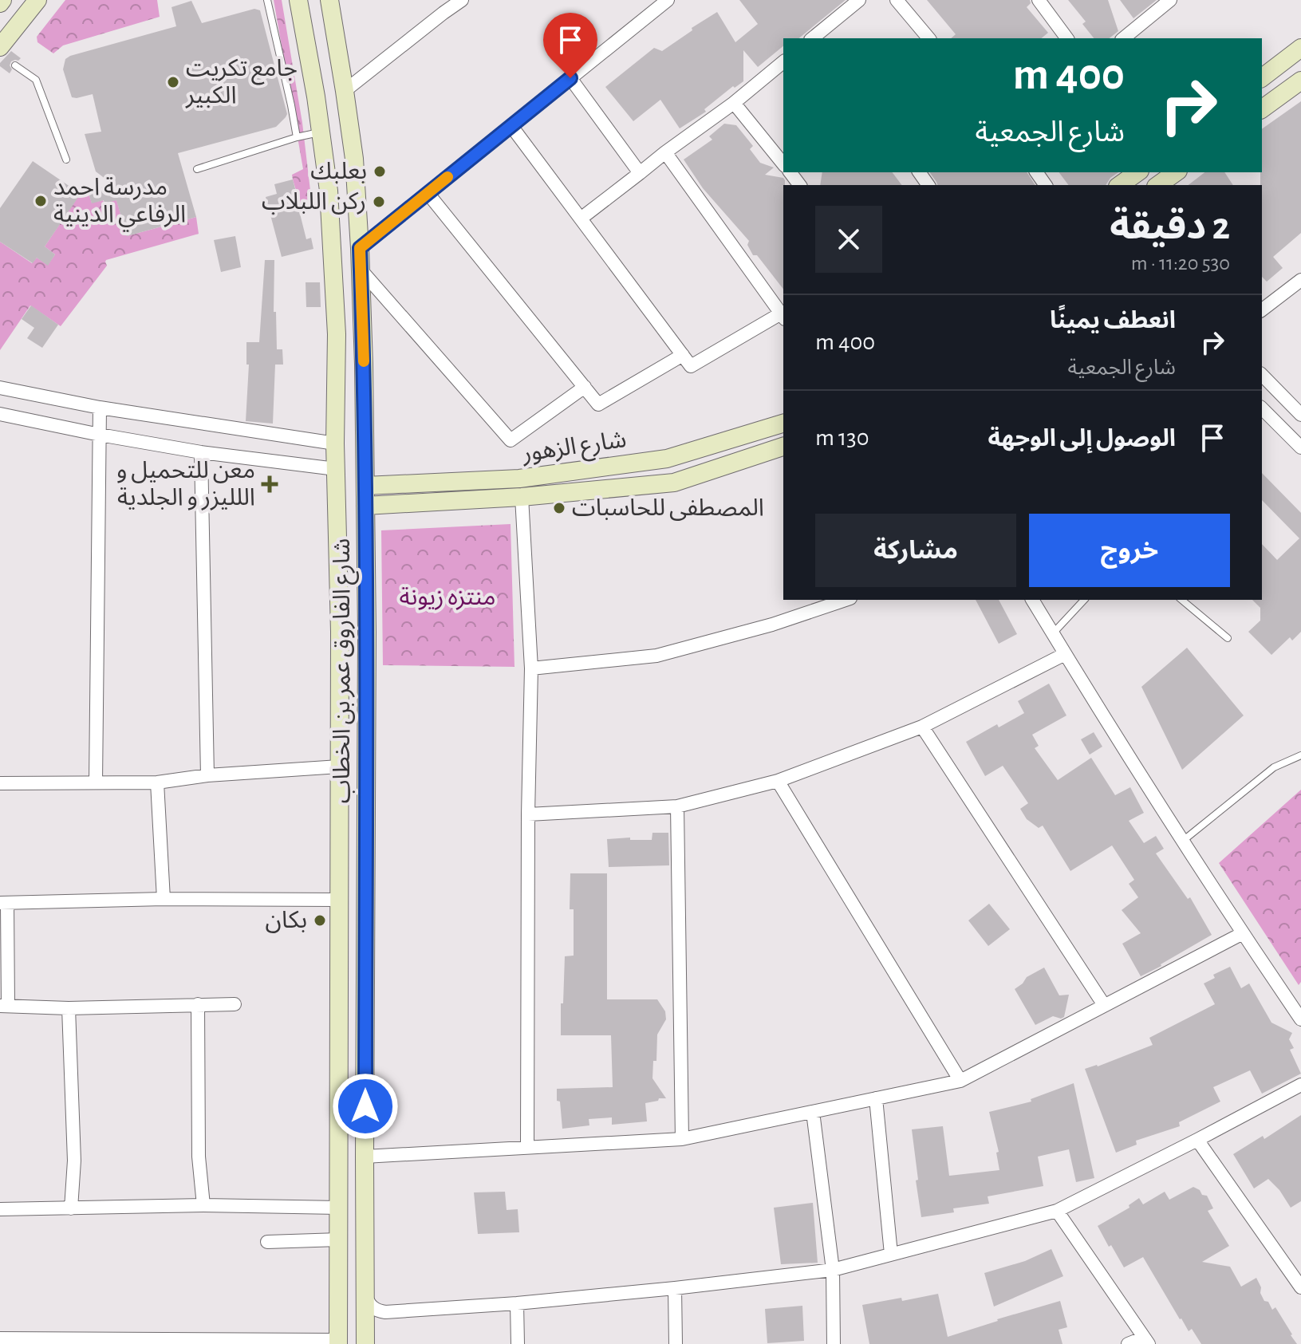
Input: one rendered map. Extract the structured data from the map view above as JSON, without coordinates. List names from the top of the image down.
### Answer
{
  "streets": {
    "main road": ["شارع الزهور", "شارع الفاروق عمر بن الخطاب"]
  },
  "crossings": [
    ["شارع الزهور", "شارع الفاروق عمر بن الخطاب"]
  ],
  "parks": ["منتزه زيونة"],
  "places": {
    "other": [
      "جامع تكريت الكبير",
      "بعلبك",
      "مدرسة احمد الرفاعي الدينية",
      "ركن اللبلاب",
      "المصطفى للحاسبات",
      "بكان"
    ],
    "health": ["معن للتحميل و اللليزر و الجلدية"]
  },
  "page": {
    "turn": ["400 m", "شارع الجمعية"],
    "heading": ["2 دقيقة", "530 m · 11:20"],
    "list": [
      {
        "name": "انعطف يمينًا",
        "note": "شارع الجمعية",
        "value": "400 m"
      },
      {
        "name": "الوصول إلى الوجهة",
        "value": "130 m"
      }
    ],
    "buttons": ["خروج", "مشاركة"]
  }
}
